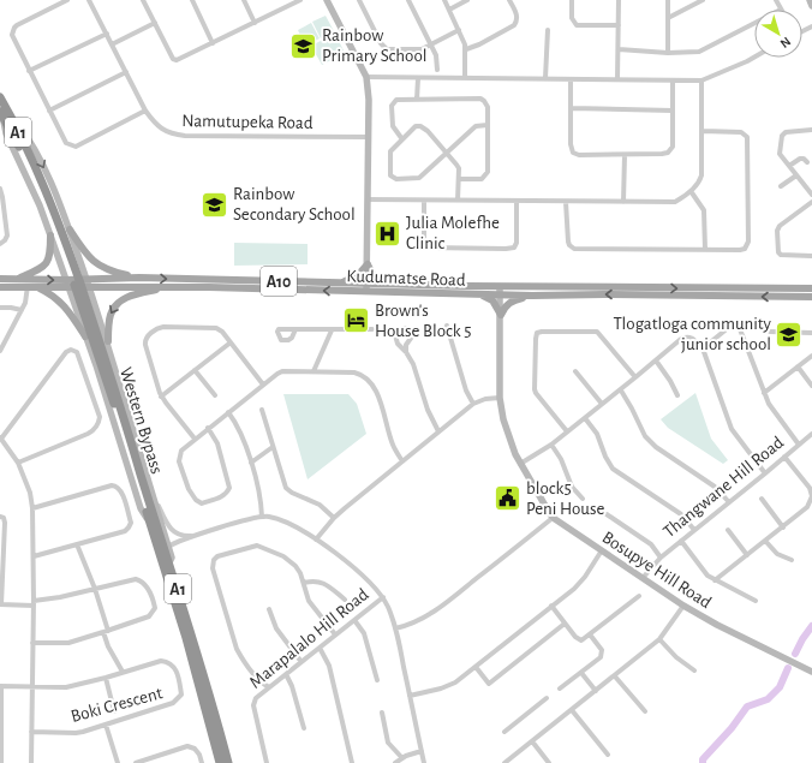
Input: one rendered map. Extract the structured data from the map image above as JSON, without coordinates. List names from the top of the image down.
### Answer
{
  "streets": {
    "highway": ["A1", "Western Bypass"],
    "main road": ["Kudumatse Road", "A10"],
    "street": [
      "Namutupeka Road",
      "Thangwane Hill Road",
      "Bosupye Hill Road",
      "Marapalalo Hill Road",
      "Boki Crescent"
    ]
  },
  "crossings": [
    ["Kudumatse Road", "Bosupye Hill Road"],
    ["Thangwane Hill Road", "Bosupye Hill Road"]
  ],
  "places": {
    "school or university": ["Rainbow Primary School", "Rainbow Secondary School", "Tlogatloga community junior school"],
    "hospital": ["Julia Molefhe Clinic"],
    "hotel": ["Brown's House Block 5"],
    "public building": ["block5 Peni House"]
  },
  "north": "bottom right"
}
